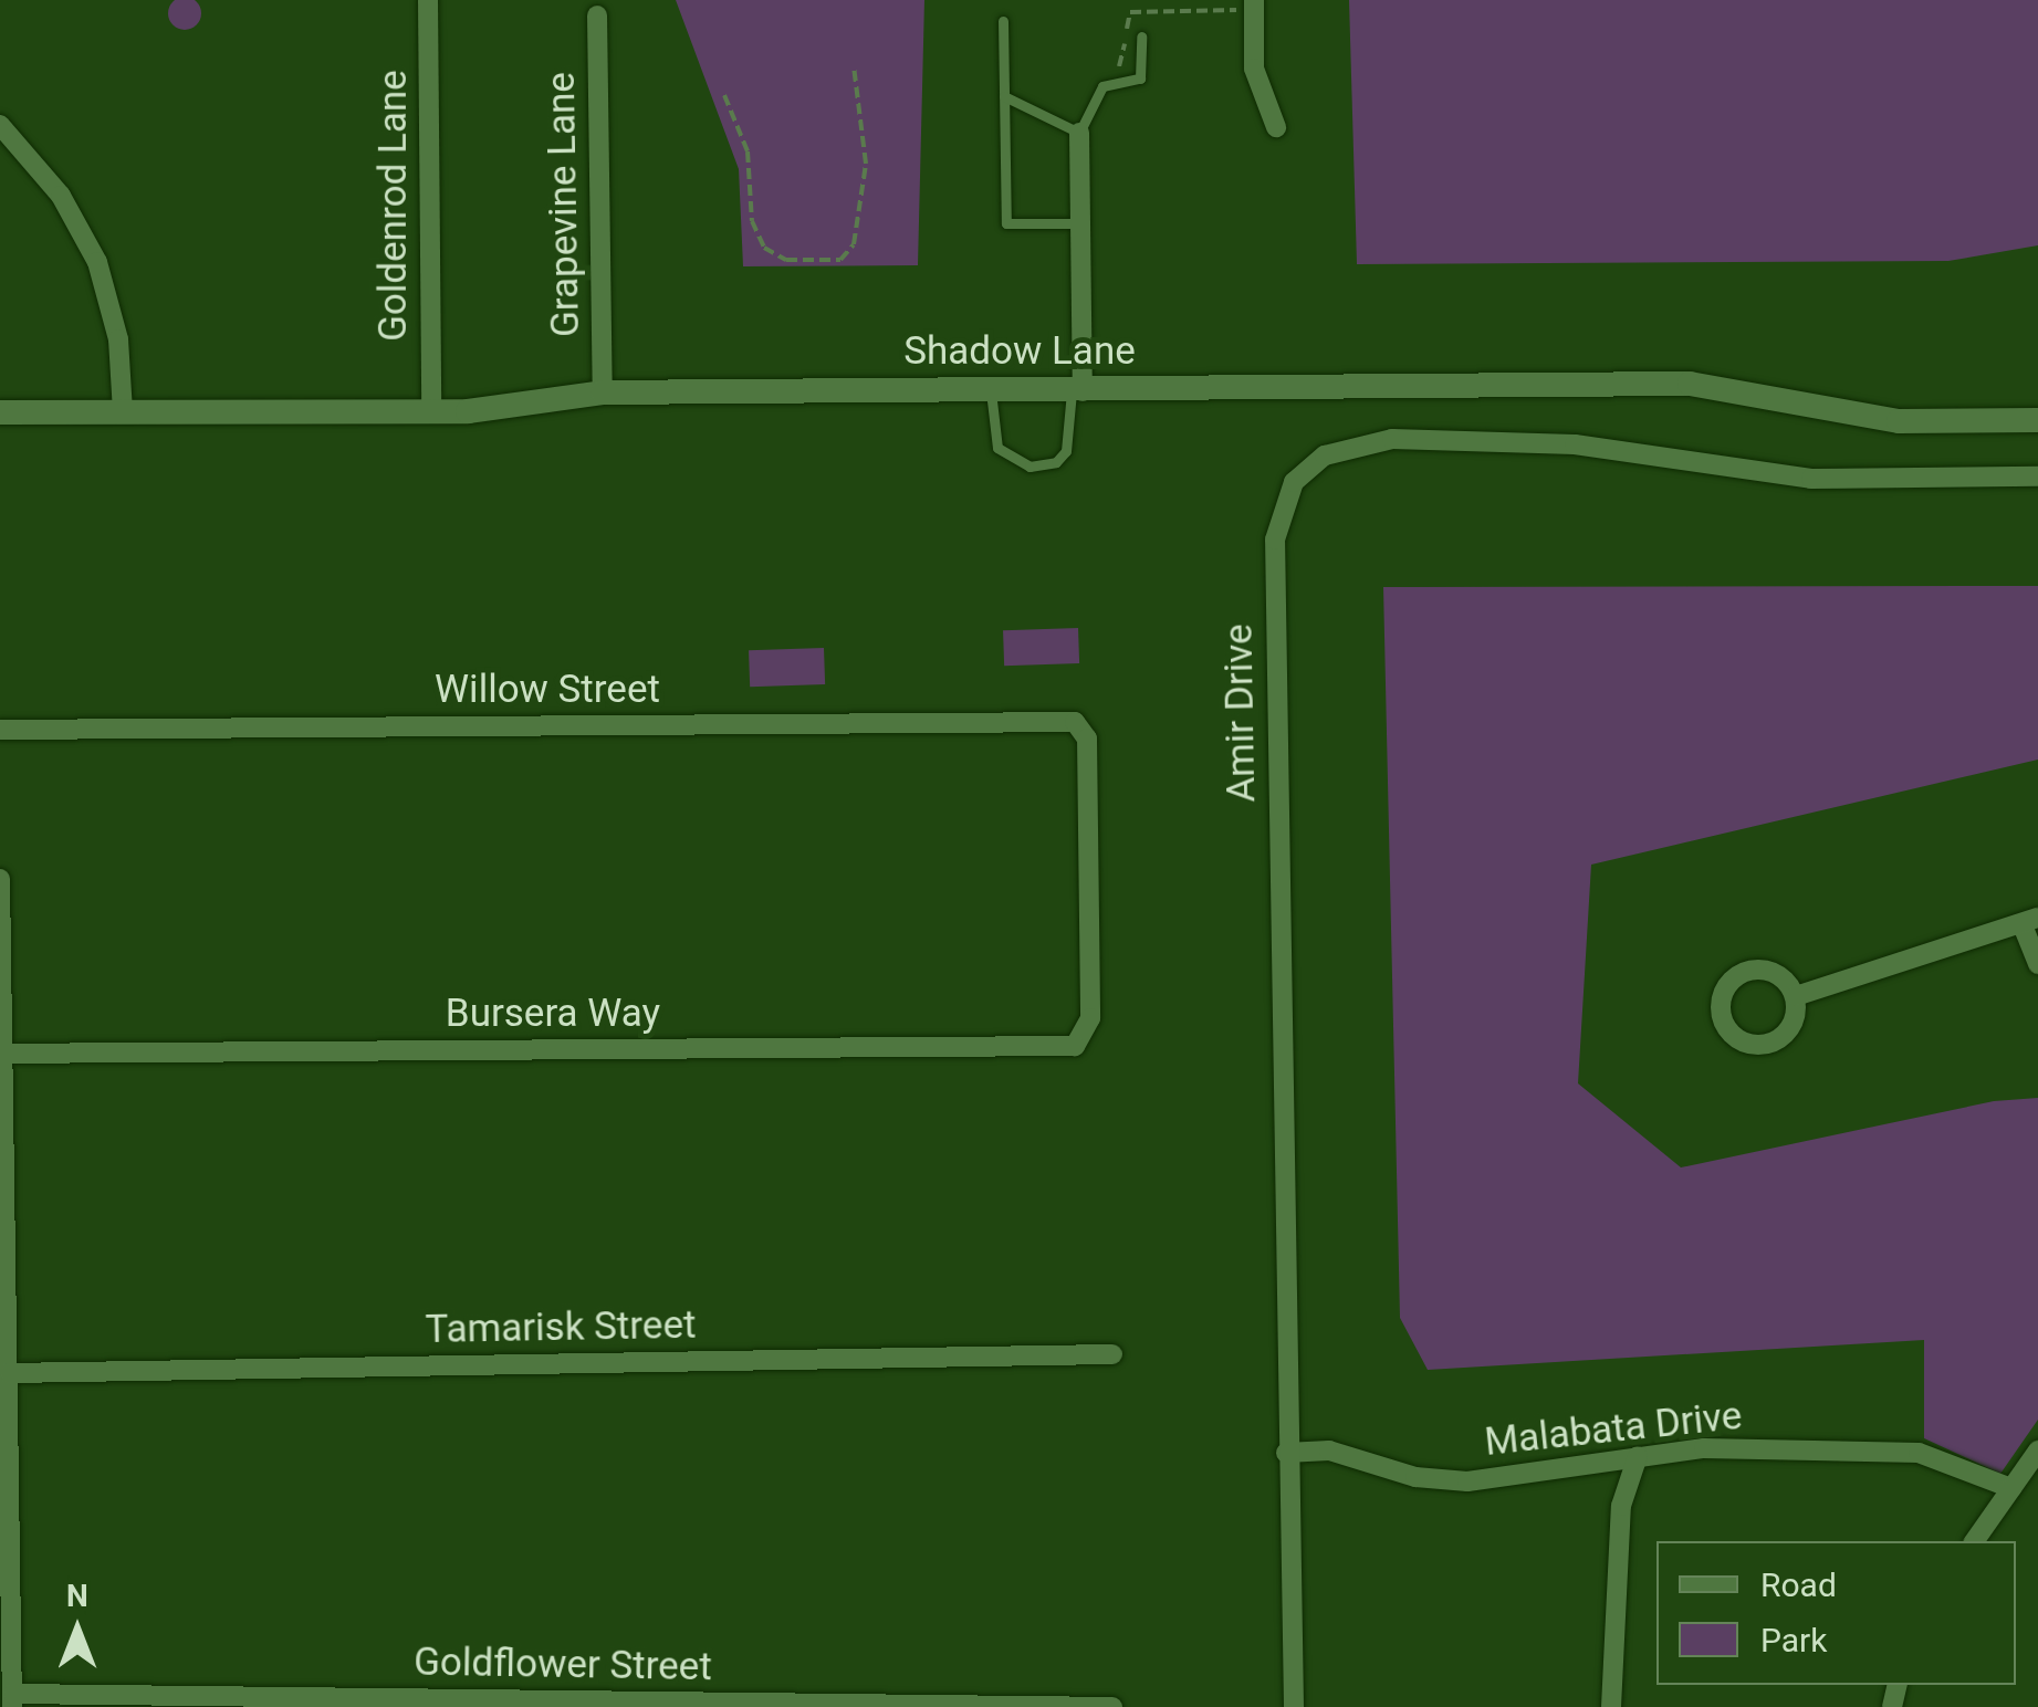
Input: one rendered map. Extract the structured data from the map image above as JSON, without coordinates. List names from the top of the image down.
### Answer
{
  "streets": {
    "street": [
      "Grapevine Lane",
      "Goldenrod Lane",
      "Shadow Lane",
      "Willow Street",
      "Amir Drive",
      "Bursera Way",
      "Tamarisk Street",
      "Malabata Drive",
      "Goldflower Street"
    ]
  },
  "crossings": [
    ["Grapevine Lane", "Shadow Lane"],
    ["Goldenrod Lane", "Shadow Lane"],
    ["Willow Street", "Bursera Way"],
    ["Amir Drive", "Malabata Drive"]
  ],
  "legend": ["Road", "Park"],
  "north": "top"
}
